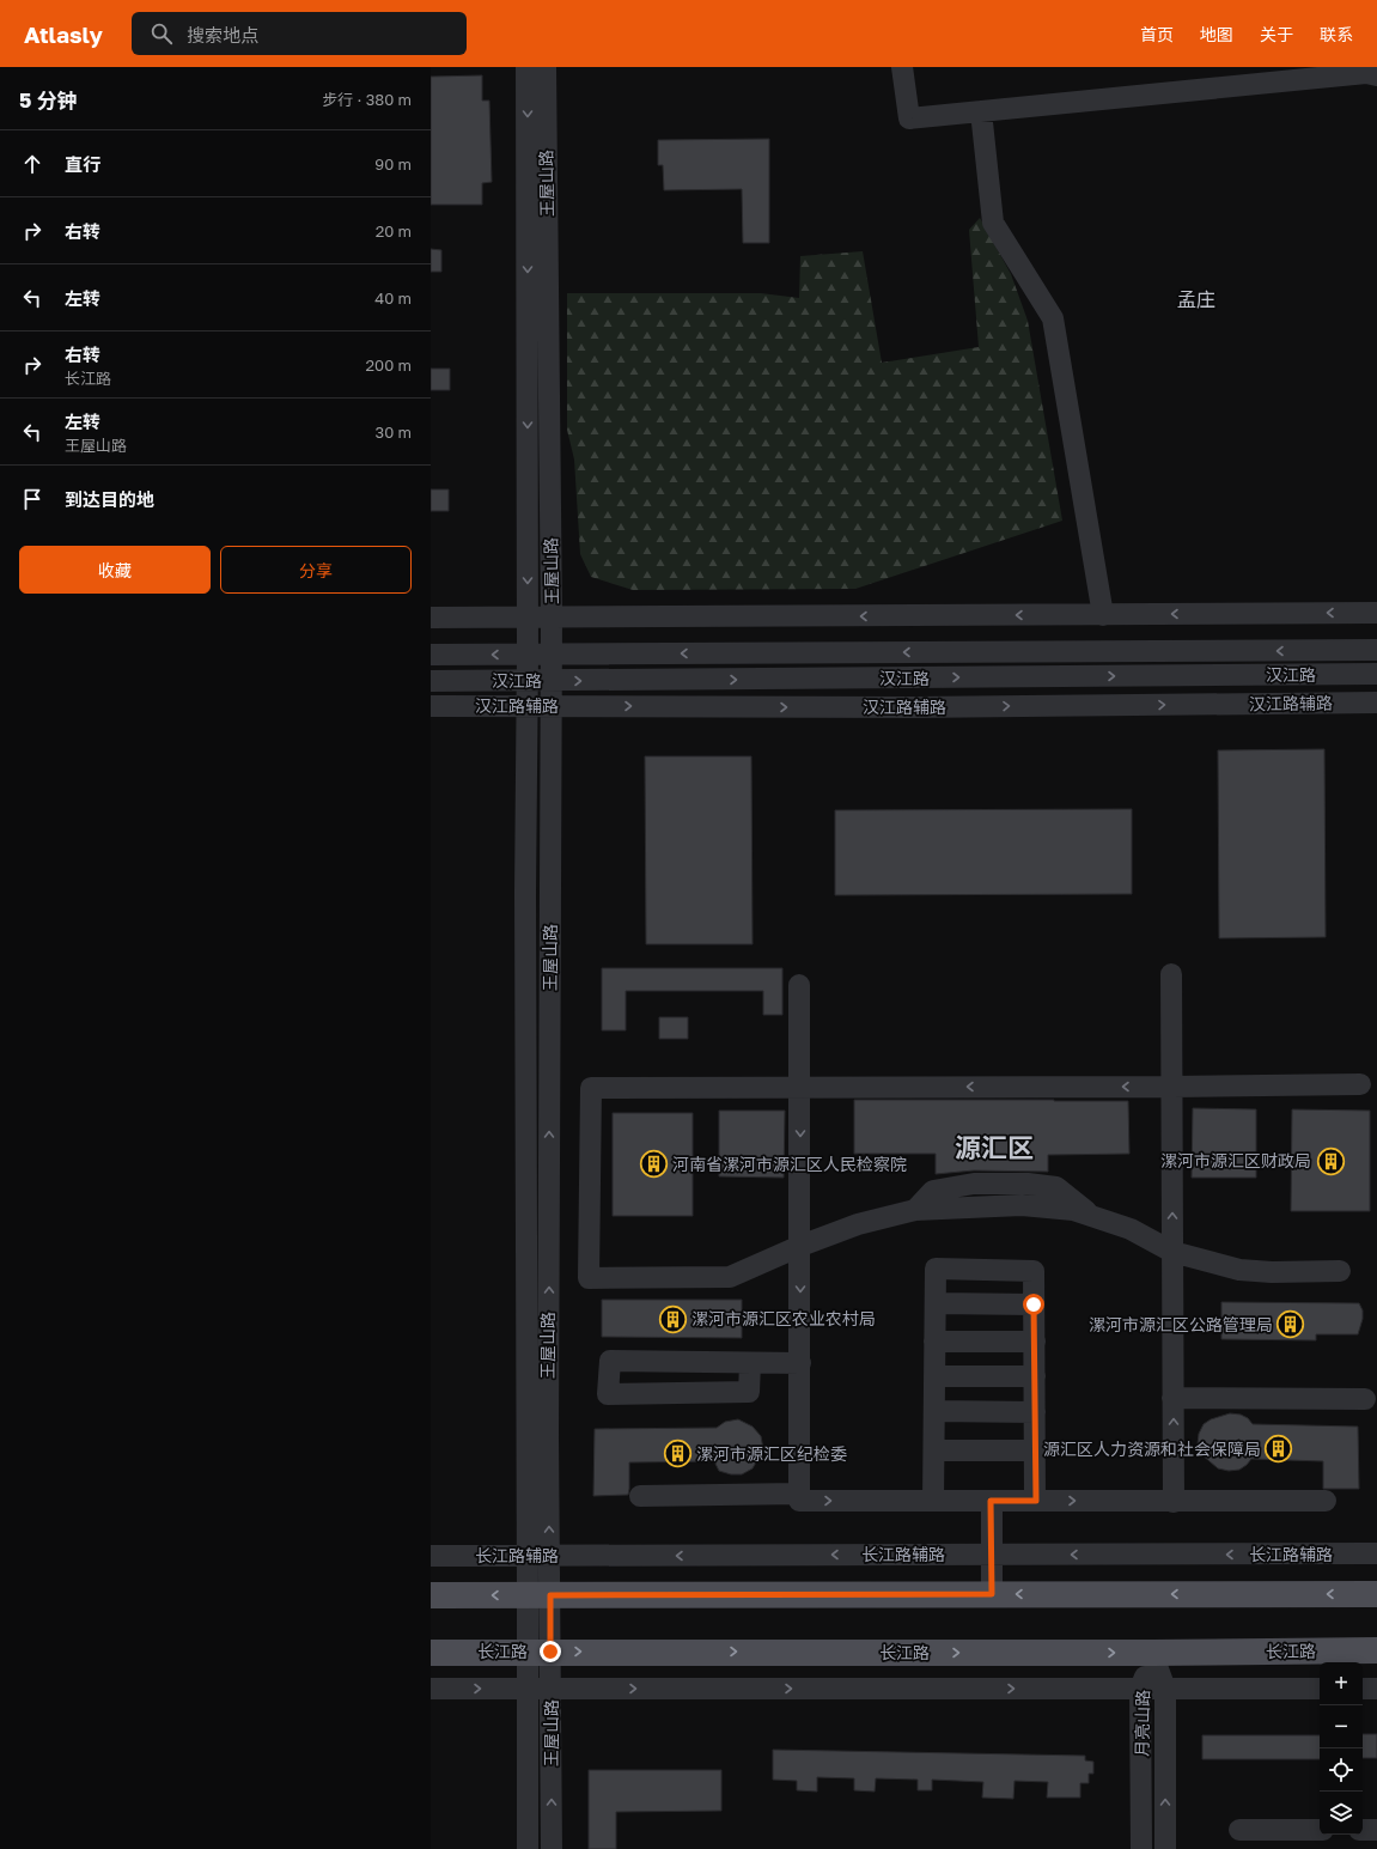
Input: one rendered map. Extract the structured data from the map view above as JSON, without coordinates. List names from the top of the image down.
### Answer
{
  "streets": {
    "main road": ["长江路"],
    "street": [
      "王屋山路",
      "汉江路",
      "汉江路辅路",
      "长江路辅路",
      "月亮山路"
    ]
  },
  "crossings": [
    ["王屋山路", "汉江路"],
    ["王屋山路", "汉江路辅路"],
    ["王屋山路", "长江路辅路"],
    ["王屋山路", "长江路"],
    ["长江路", "月亮山路"]
  ],
  "districts": ["孟庄", "源汇区"],
  "places": {
    "building": [
      "漯河市源汇区财政局",
      "河南省漯河市源汇区人民检察院",
      "漯河市源汇区农业农村局",
      "漯河市源汇区公路管理局",
      "源汇区人力资源和社会保障局",
      "漯河市源汇区纪检委"
    ]
  },
  "page": {
    "header": "Atlasly",
    "search": "搜索地点",
    "nav": [
      "首页",
      "地图",
      "关于",
      "联系"
    ],
    "heading": ["5 分钟", "步行 · 380 m"],
    "list": [
      ["直行", "90 m"],
      ["右转", "20 m"],
      ["左转", "40 m"],
      ["右转", "长江路", "200 m"],
      ["左转", "王屋山路", "30 m"],
      "到达目的地"
    ],
    "buttons": ["收藏", "分享"],
    "map_buttons": ["+", "−"]
  }
}
